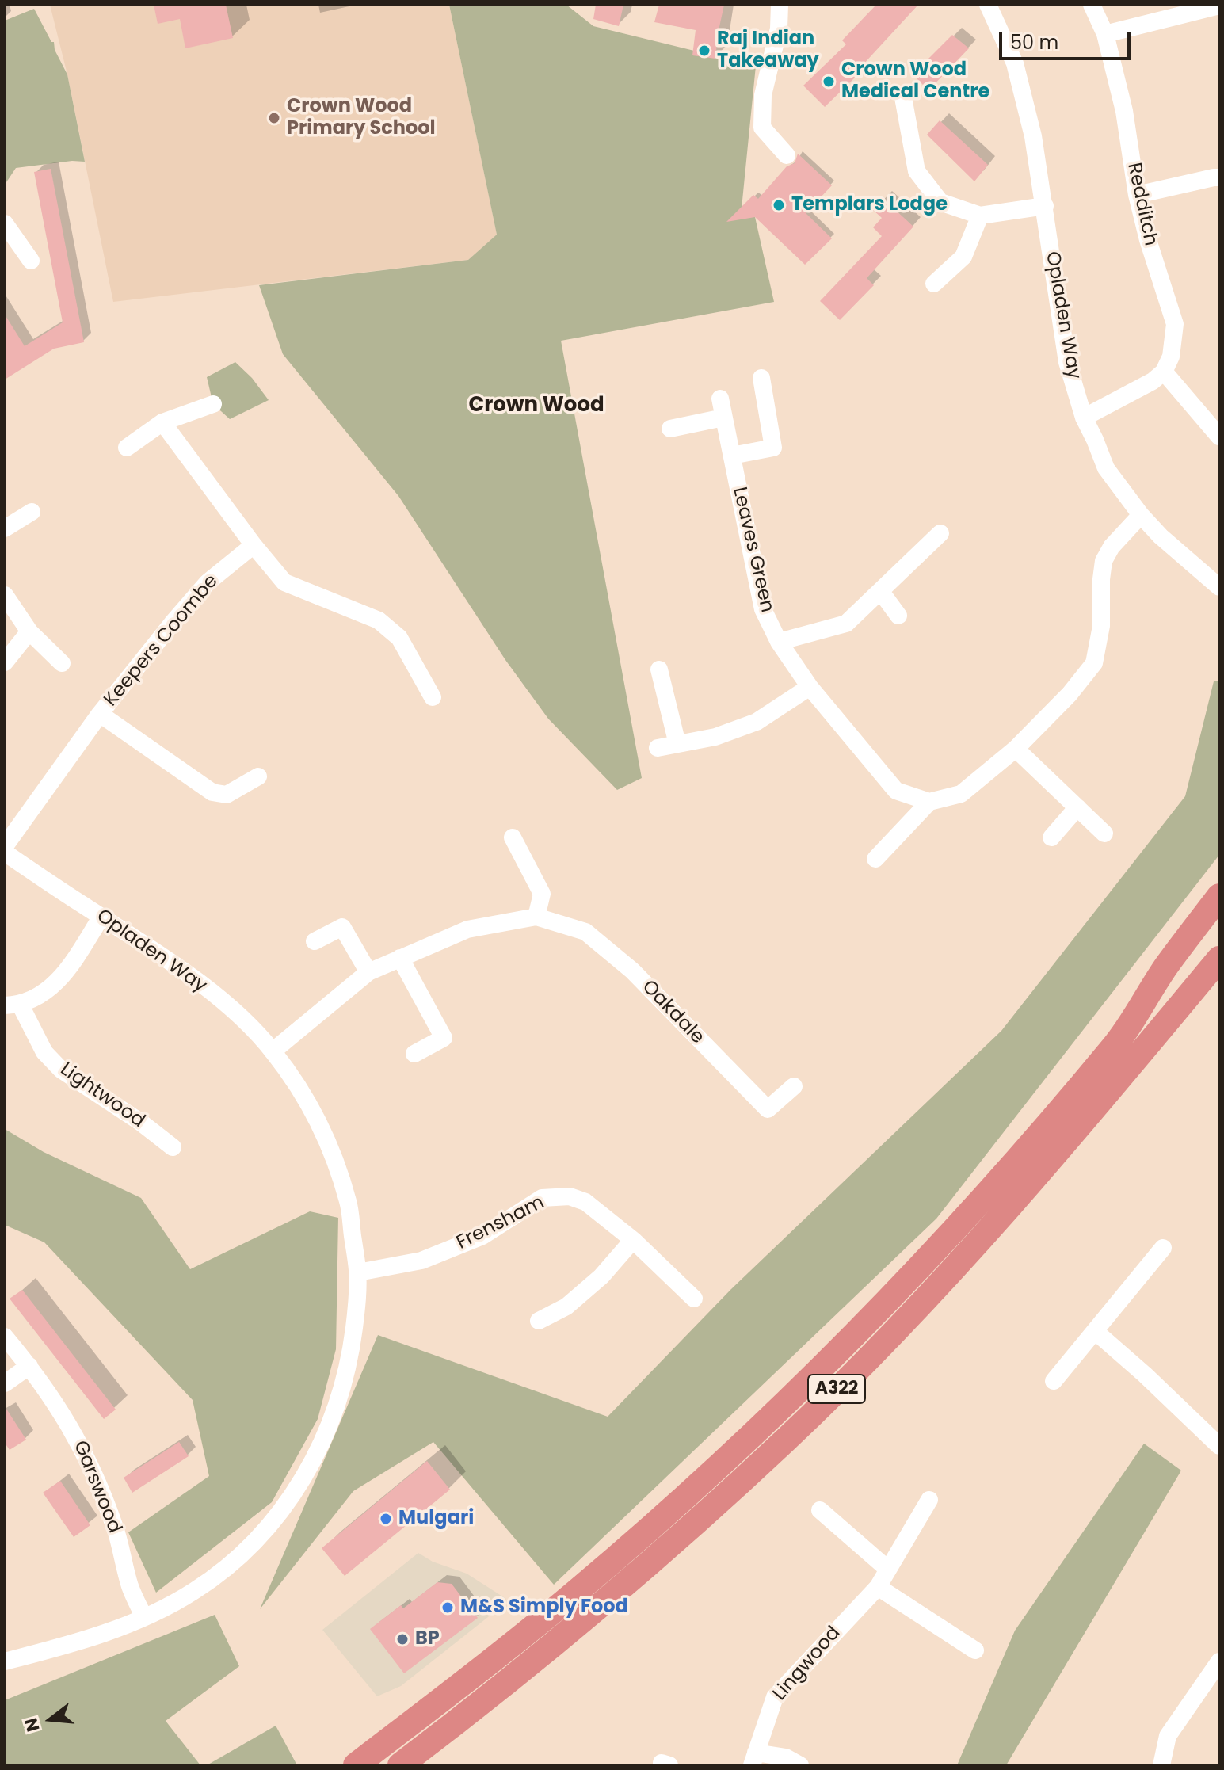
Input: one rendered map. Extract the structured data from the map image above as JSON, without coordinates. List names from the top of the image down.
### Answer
{
  "streets": {
    "highway": ["A322"],
    "street": [
      "Redditch",
      "Opladen Way",
      "Leaves Green",
      "Keepers Coombe",
      "Oakdale",
      "Lightwood",
      "Frensham",
      "Garswood",
      "Lingwood"
    ]
  },
  "crossings": [
    ["Opladen Way", "Oakdale"],
    ["Opladen Way", "Lightwood"],
    ["Opladen Way", "Frensham"],
    ["Opladen Way", "Garswood"]
  ],
  "districts": ["Crown Wood"],
  "places": [
    "Raj Indian Takeaway",
    "Crown Wood Medical Centre",
    "Crown Wood Primary School",
    "Templars Lodge",
    "Mulgari",
    "M&S Simply Food",
    "BP"
  ],
  "scale_bar": "50 m",
  "north": "left"
}
